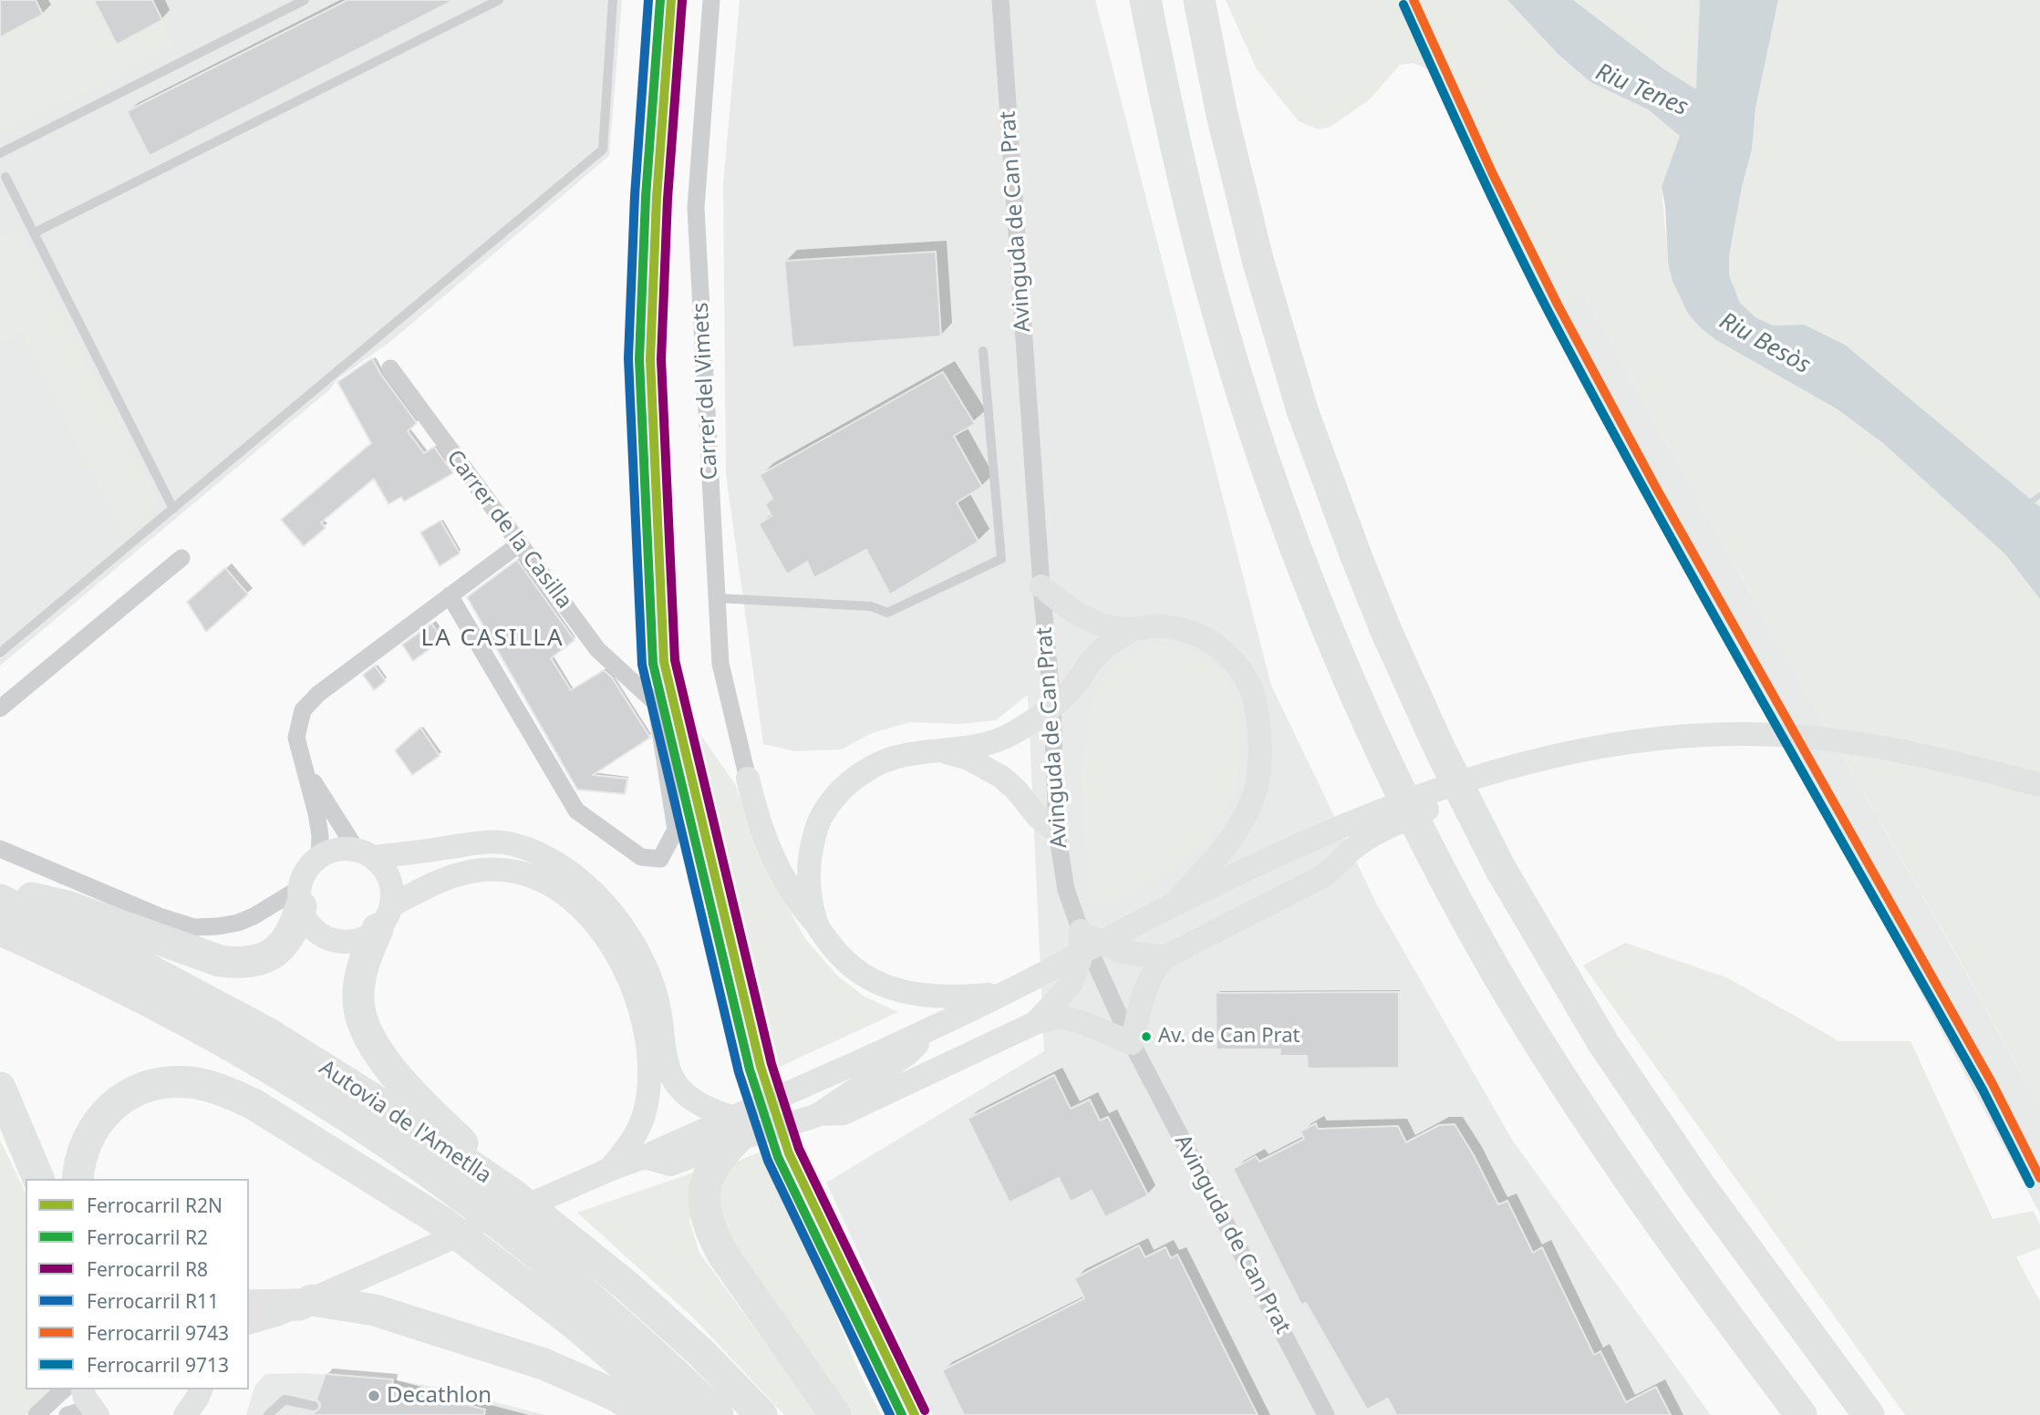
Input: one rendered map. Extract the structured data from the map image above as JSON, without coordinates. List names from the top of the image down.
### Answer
{
  "streets": {
    "highway": ["Autovia de l'Ametlla"],
    "street": ["Avinguda de Can Prat", "Carrer del Vimets", "Carrer de la Casilla"]
  },
  "districts": ["LA CASILLA"],
  "water": ["Riu Tenes", "Riu Besòs"],
  "places": ["Av. de Can Prat", "Decathlon"],
  "lines": [
    "rail line R2N",
    "rail line R2",
    "rail line R11",
    "rail line 9743",
    "rail line R8",
    "rail line 9713"
  ],
  "legend": [
    "Ferrocarril R2N",
    "Ferrocarril R2",
    "Ferrocarril R8",
    "Ferrocarril R11",
    "Ferrocarril 9743",
    "Ferrocarril 9713"
  ]
}
